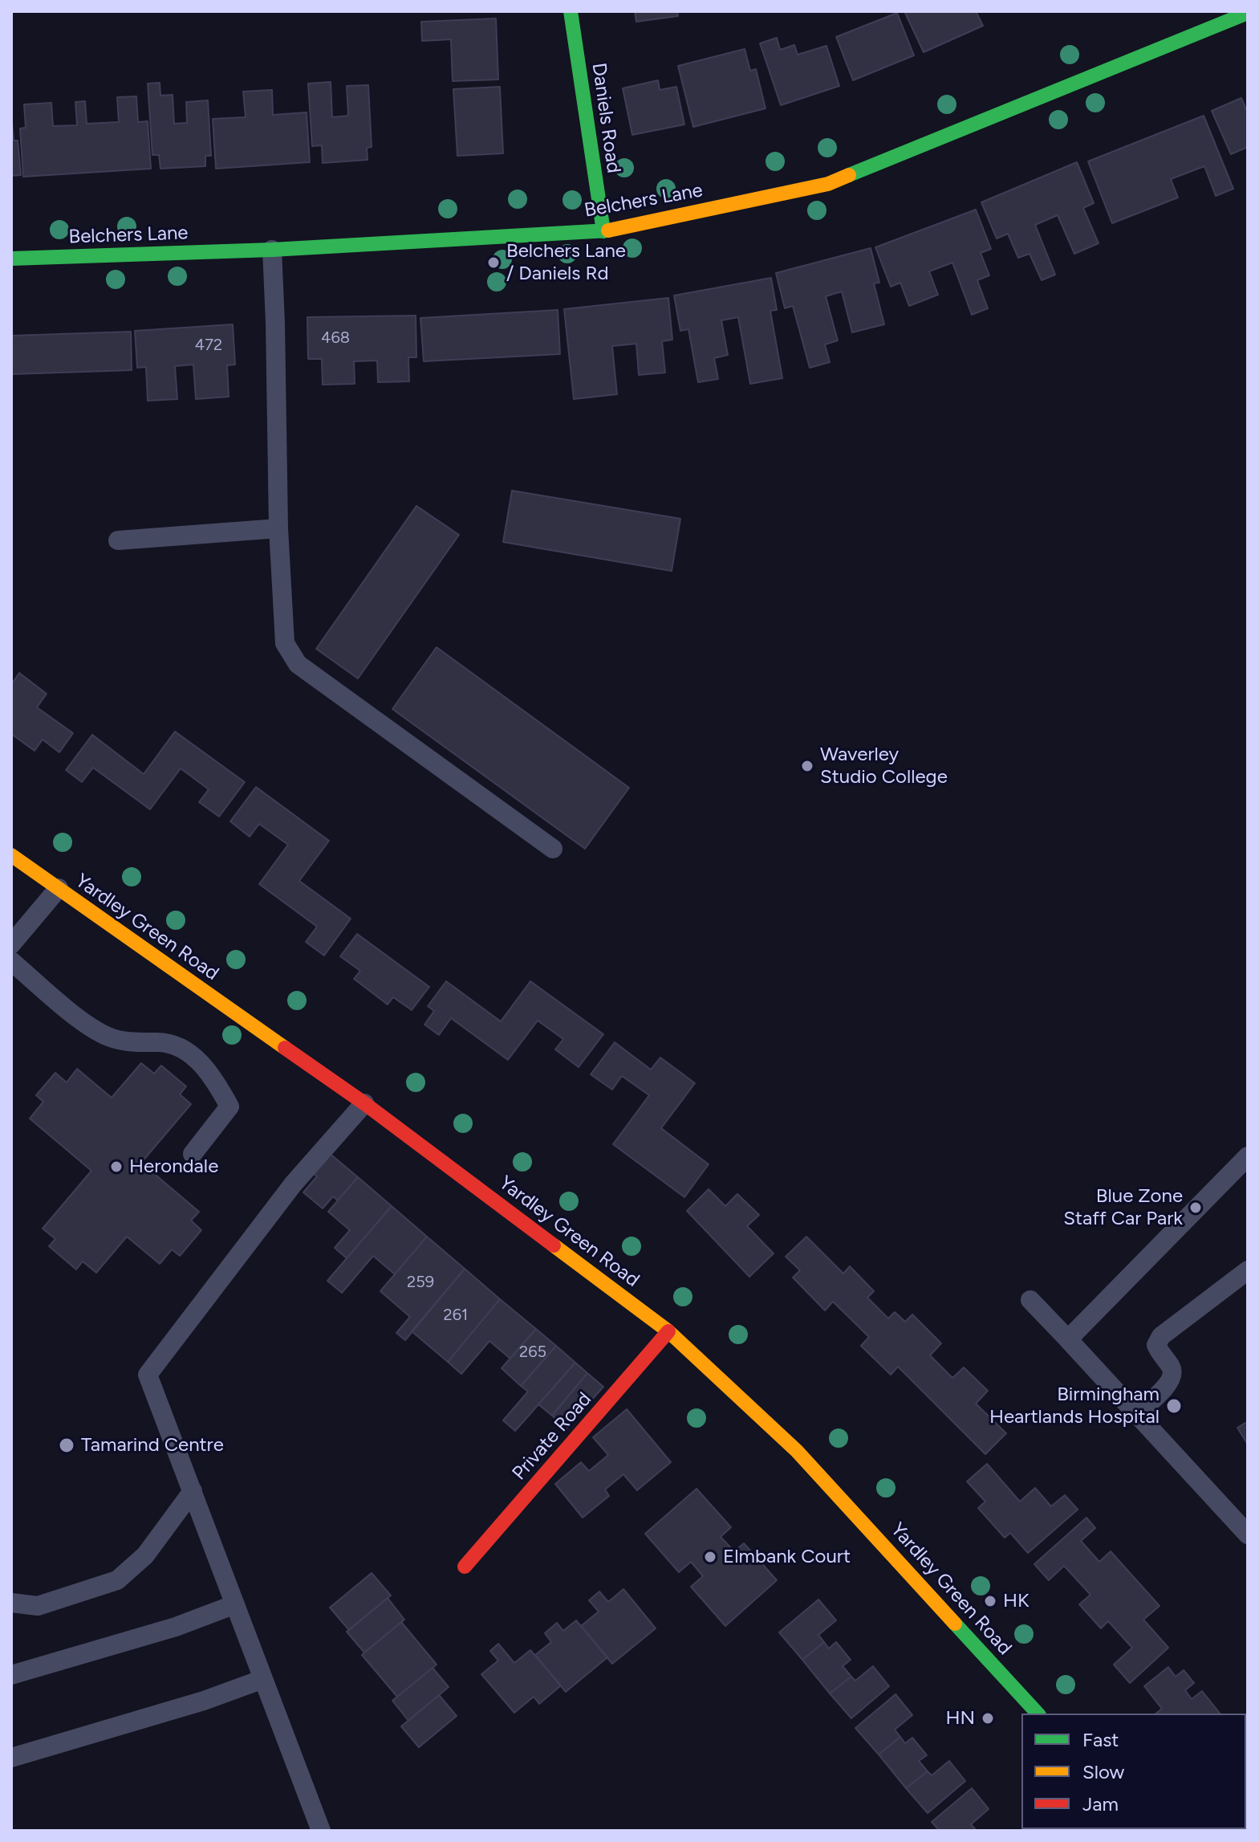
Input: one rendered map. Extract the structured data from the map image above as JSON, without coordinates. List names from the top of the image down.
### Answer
{
  "streets": {
    "street": [
      "Daniels Road",
      "Belchers Lane",
      "Yardley Green Road",
      "Private Road"
    ]
  },
  "crossings": [
    ["Daniels Road", "Belchers Lane"],
    ["Yardley Green Road", "Private Road"]
  ],
  "places": [
    "Belchers Lane / Daniels Rd",
    "Waverley Studio College",
    "Herondale",
    "Blue Zone Staff Car Park",
    "Birmingham Heartlands Hospital",
    "Tamarind Centre",
    "Elmbank Court",
    "HK",
    "HN"
  ],
  "house_numbers": [
    "468",
    "472",
    "259",
    "261",
    "265"
  ],
  "legend": ["Fast", "Slow", "Jam"]
}
